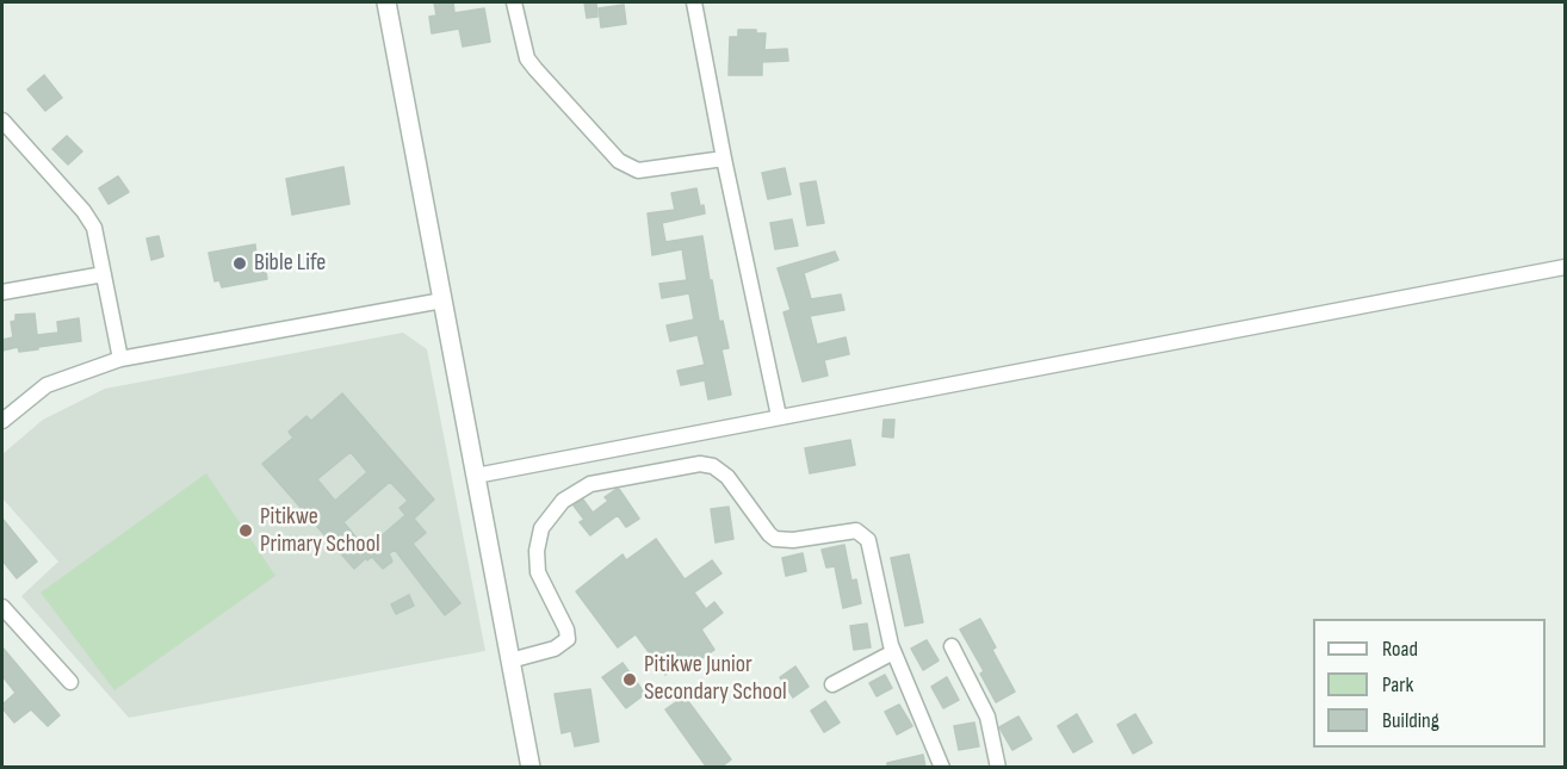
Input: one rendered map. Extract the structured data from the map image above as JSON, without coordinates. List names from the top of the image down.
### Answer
{
  "places": ["Bible Life", "Pitikwe Primary School", "Pitikwe Junior Secondary School"],
  "legend": ["Road", "Park", "Building"]
}
